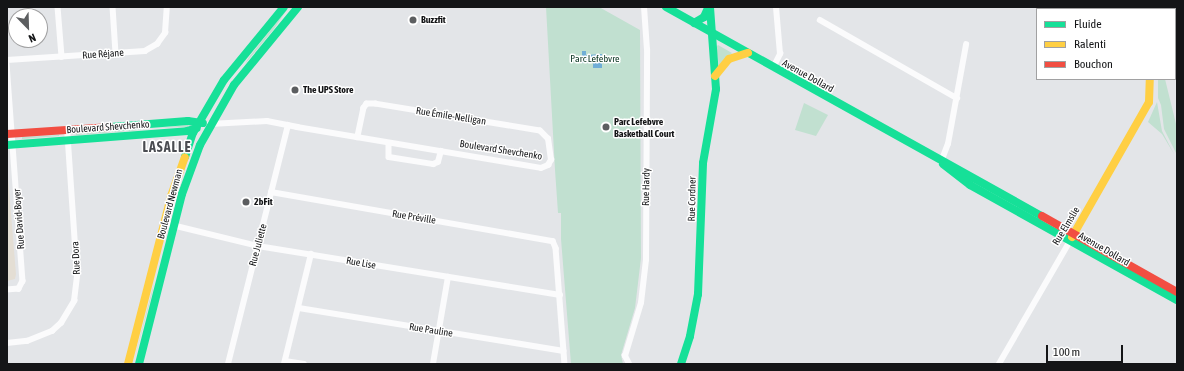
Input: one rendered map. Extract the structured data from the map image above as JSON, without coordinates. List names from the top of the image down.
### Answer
{
  "streets": {
    "main road": [
      "Avenue Dollard",
      "Boulevard Shevchenko",
      "Rue Cordner",
      "Boulevard Newman",
      "Rue Elmslie"
    ],
    "street": [
      "Rue Réjane",
      "Rue Émile-Nelligan",
      "Rue Hardy",
      "Rue Préville",
      "Rue David-Boyer",
      "Rue Juliette",
      "Rue Dora",
      "Rue Lise",
      "Rue Pauline"
    ]
  },
  "crossings": [
    ["Avenue Dollard", "Rue Cordner"],
    ["Avenue Dollard", "Rue Elmslie"],
    ["Rue Émile-Nelligan", "Boulevard Shevchenko"],
    ["Boulevard Shevchenko", "Boulevard Newman"],
    ["Boulevard Shevchenko", "Rue David-Boyer"],
    ["Boulevard Shevchenko", "Rue Juliette"],
    ["Boulevard Shevchenko", "Rue Dora"],
    ["Boulevard Newman", "Rue Lise"],
    ["Rue Préville", "Rue Juliette"],
    ["Rue Préville", "Rue Lise"],
    ["Rue Juliette", "Rue Lise"]
  ],
  "districts": ["LASALLE"],
  "parks": ["Parc Lefebvre"],
  "places": [
    "Buzzfit",
    "The UPS Store",
    "Parc Lefebvre Basketball Court",
    "2bFit"
  ],
  "legend": ["Fluide", "Ralenti", "Bouchon"],
  "scale_bar": "100 m",
  "north": "bottom right"
}
